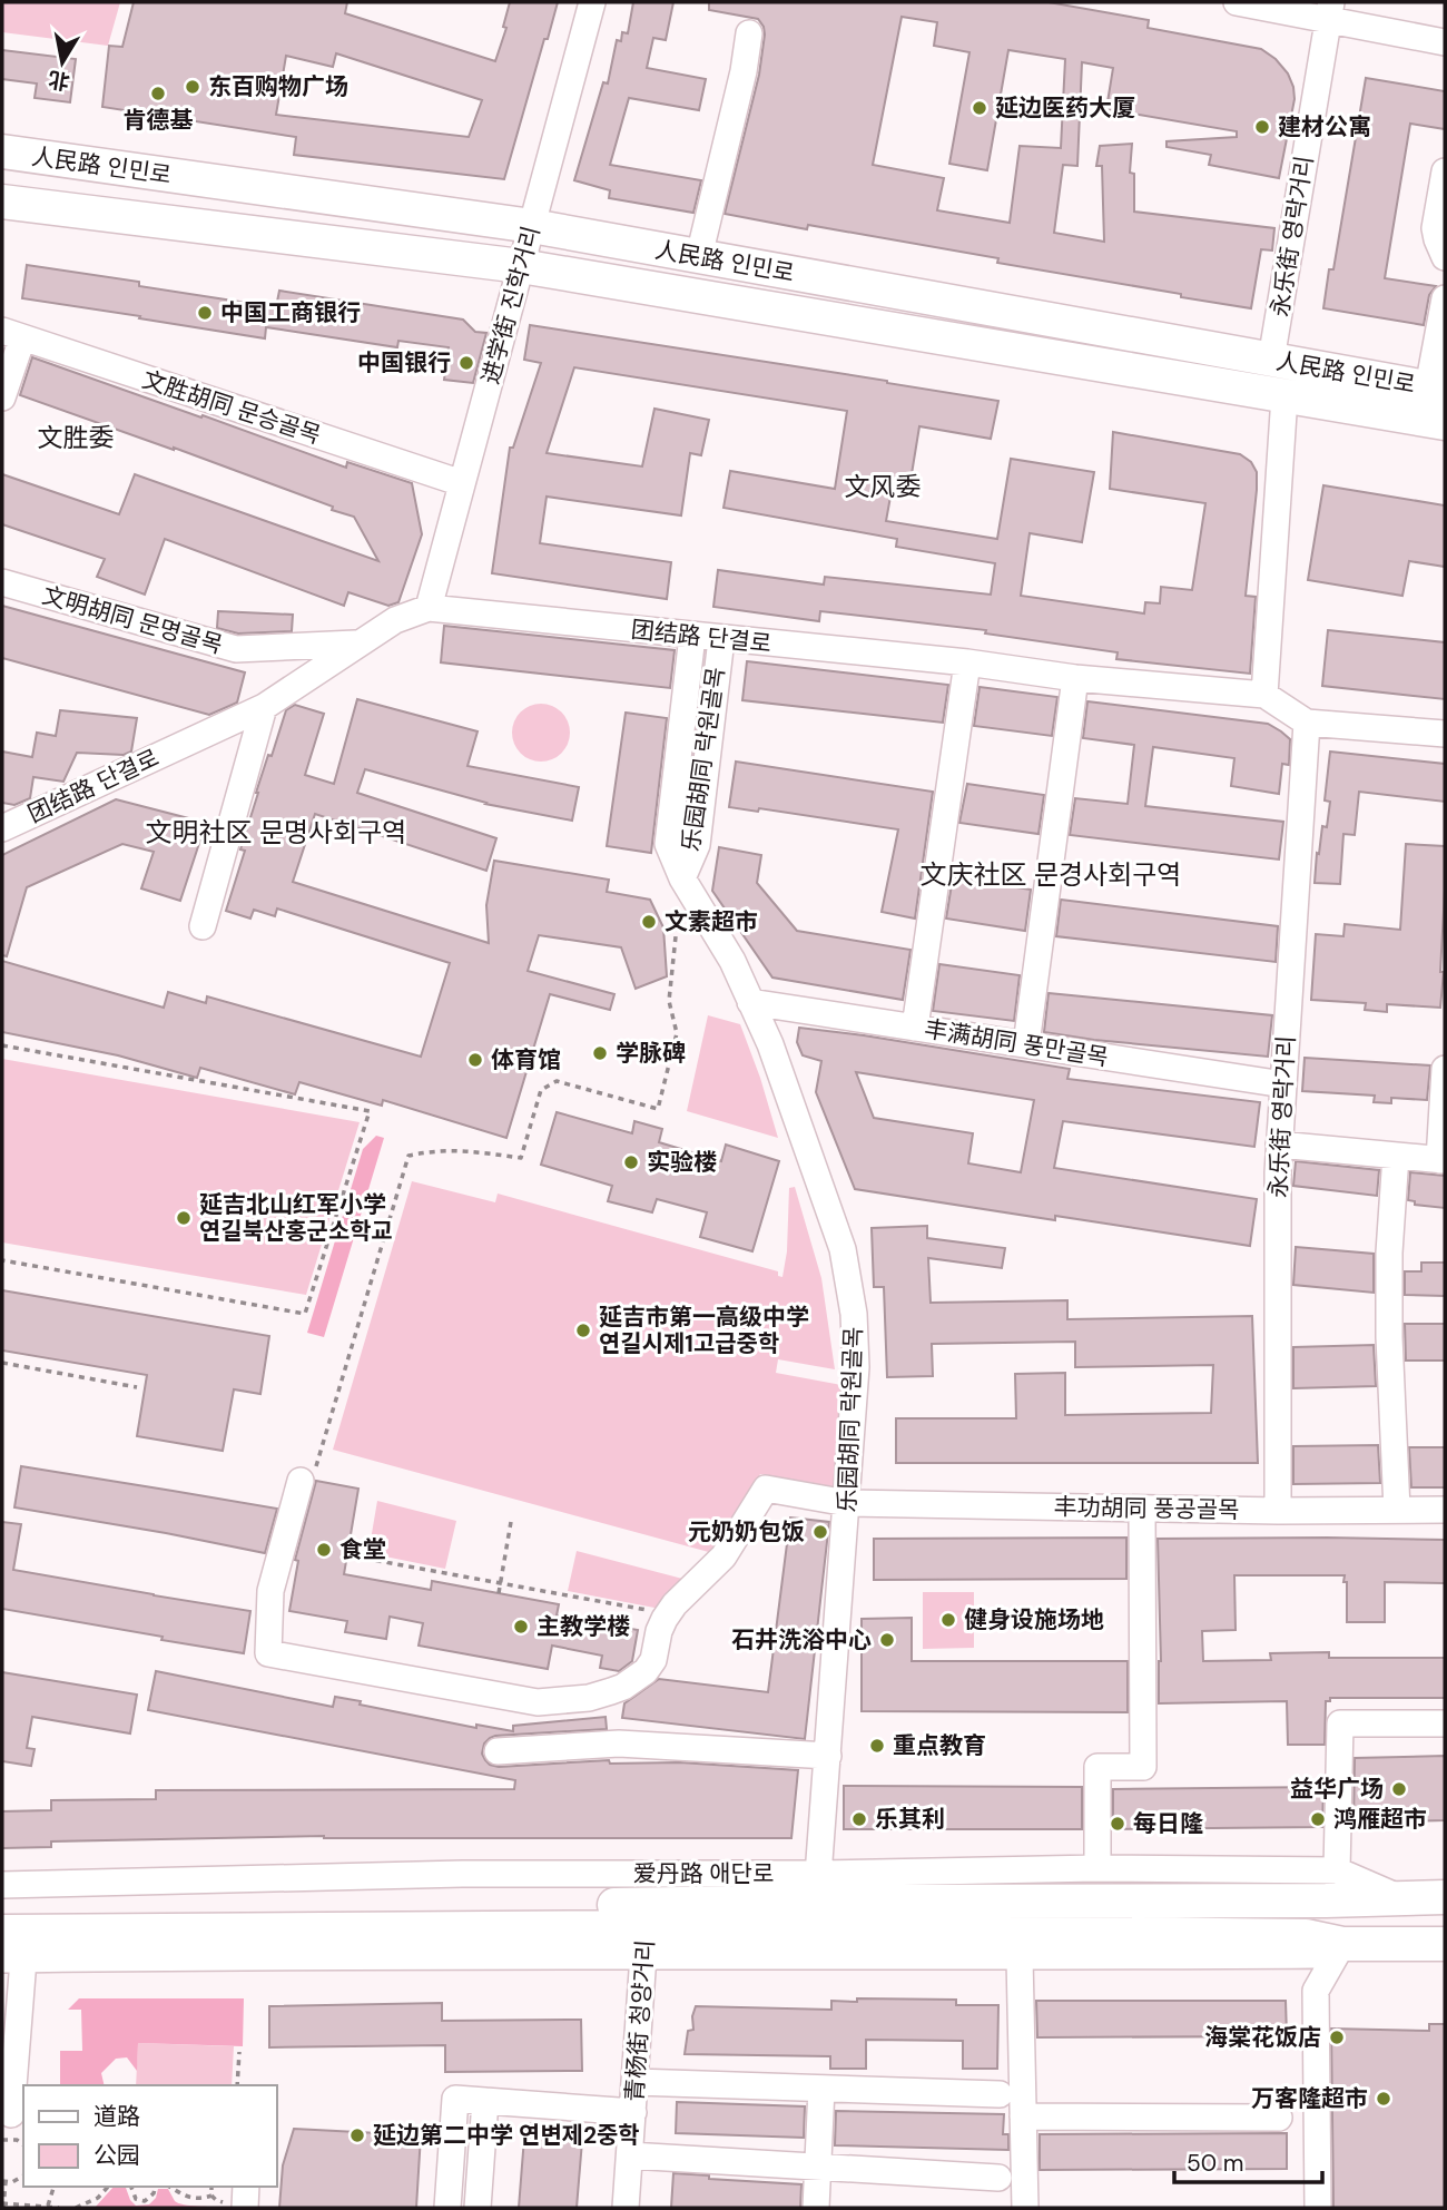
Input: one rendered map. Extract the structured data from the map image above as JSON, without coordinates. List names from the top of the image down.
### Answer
{
  "streets": {
    "main road": ["人民路 인민로", "爱丹路 애단로"],
    "street": [
      "永乐街 영락거리",
      "进学街 진학거리",
      "文胜胡同 문승골목",
      "文明胡同 문명골목",
      "团结路 단결로",
      "乐园胡同 락원골목",
      "丰满胡同 풍만골목",
      "丰功胡同 풍공골목",
      "青杨街 청양거리"
    ]
  },
  "crossings": [
    ["人民路 인민로", "永乐街 영락거리"],
    ["人民路 인민로", "进学街 진학거리"],
    ["永乐街 영락거리", "团结路 단결로"],
    ["永乐街 영락거리", "丰满胡同 풍만골목"],
    ["永乐街 영락거리", "丰功胡同 풍공골목"],
    ["进学街 진학거리", "文胜胡同 문승골목"],
    ["进学街 진학거리", "团结路 단결로"],
    ["文明胡同 문명골목", "团结路 단결로"],
    ["团结路 단결로", "乐园胡同 락원골목"],
    ["乐园胡同 락원골목", "丰满胡同 풍만골목"],
    ["乐园胡同 락원골목", "丰功胡同 풍공골목"],
    ["乐园胡同 락원골목", "爱丹路 애단로"]
  ],
  "districts": [
    "文胜委",
    "文风委",
    "文明社区 문명사회구역",
    "文庆社区 문경사회구역"
  ],
  "places": [
    "东百购物广场",
    "肯德基",
    "延边医药大厦",
    "建材公寓",
    "中国工商银行",
    "中国银行",
    "文素超市",
    "学脉碑",
    "体育馆",
    "实验楼",
    "延吉北山红军小学 연길북산홍군소학교",
    "延吉市第一高级中学 연길시제1고급중학",
    "元奶奶包饭",
    "食堂",
    "健身设施场地",
    "主教学楼",
    "石井洗浴中心",
    "重点教育",
    "益华广场",
    "乐其利",
    "鸿雁超市",
    "每日隆",
    "海棠花饭店",
    "万客隆超市",
    "延边第二中学 연변제2중학"
  ],
  "legend": ["道路", "公园"],
  "scale_bar": "50 m",
  "north": "bottom"
}
